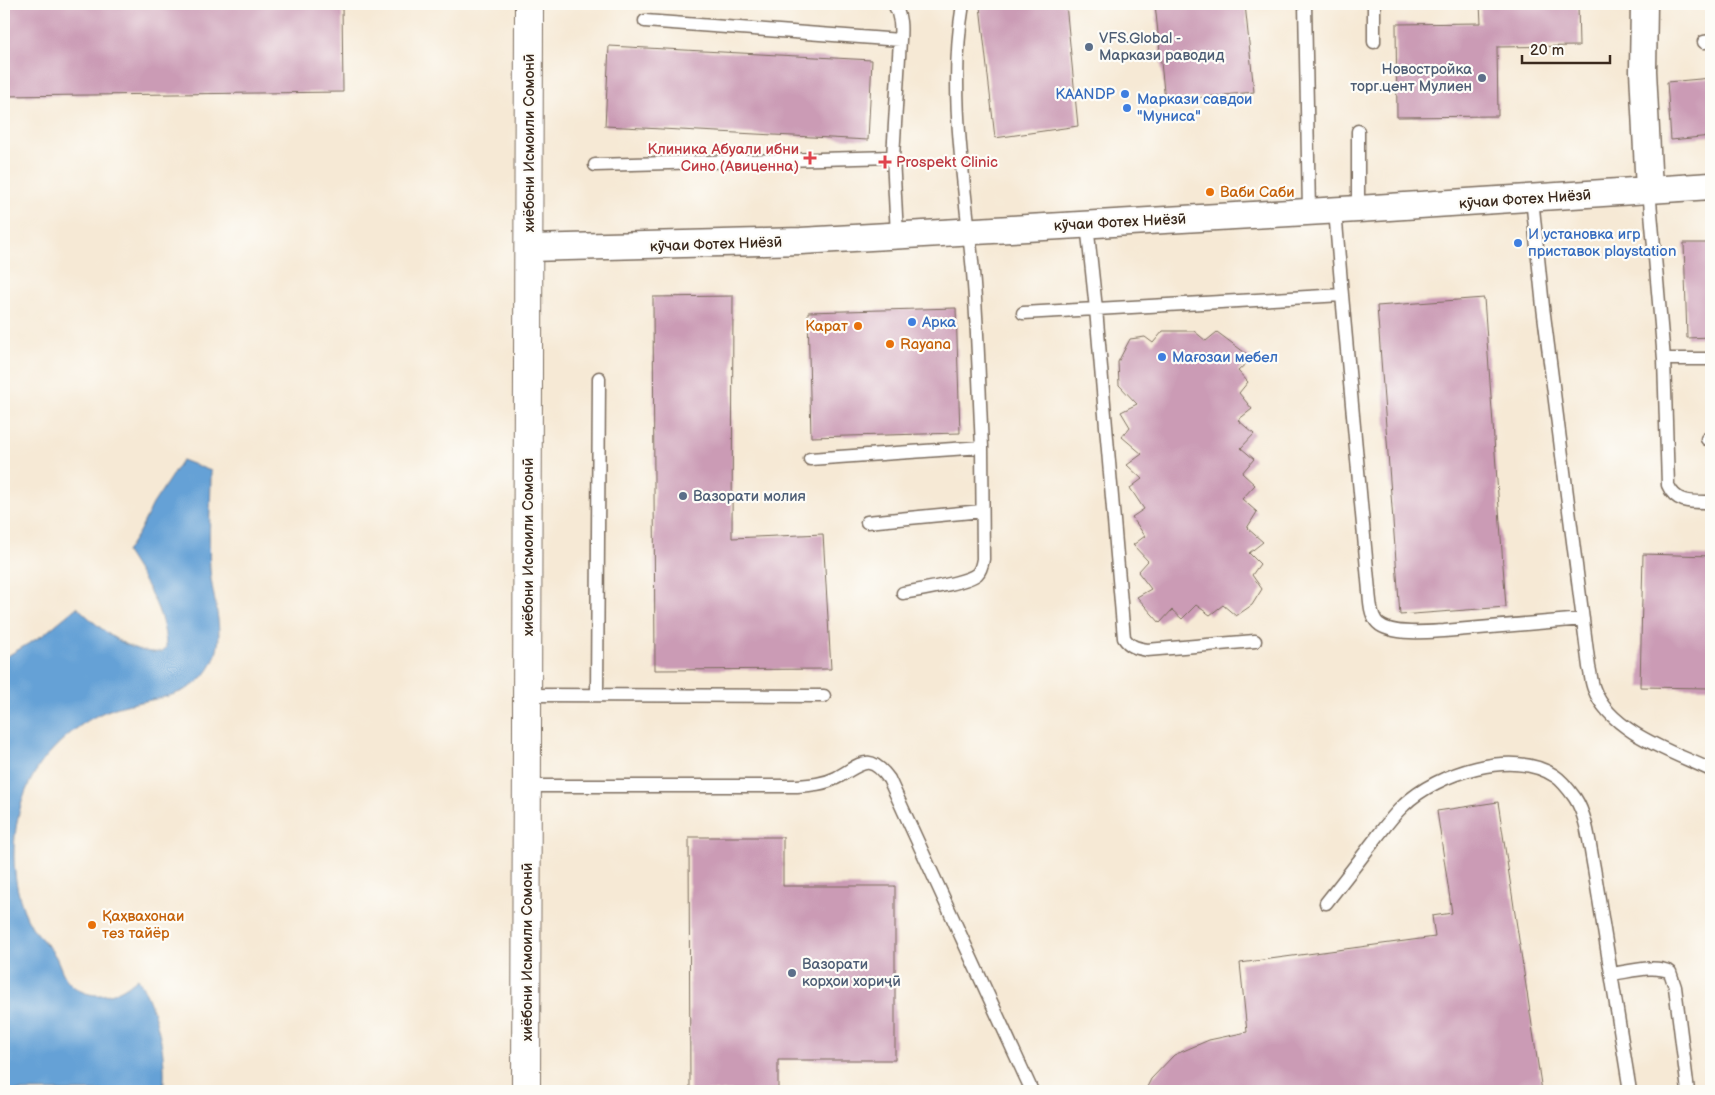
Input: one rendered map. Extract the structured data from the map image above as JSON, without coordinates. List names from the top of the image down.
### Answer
{
  "streets": {
    "street": ["хиёбони Исмоили Сомонӣ", "кӯчаи Фотех Ниёзӣ"]
  },
  "crossings": [
    ["хиёбони Исмоили Сомонӣ", "кӯчаи Фотех Ниёзӣ"]
  ],
  "places": {
    "other": [
      "VFS.Global - Маркази раводид",
      "Новостройка торг.цент Мулиен",
      "KAANDP",
      "Маркази савдои \"Муниса\"",
      "Ваби Саби",
      "И установка игр приставок playstation",
      "Арка",
      "Карат",
      "Rayana",
      "Мағозаи мебел",
      "Вазорати молия",
      "Қаҳвахонаи тез тайёр",
      "Вазорати корҳои хориҷӣ"
    ],
    "health": ["Клиника Абуали ибни Сино (Авиценна)", "Prospekt Clinic"]
  },
  "scale_bar": "20 m"
}
